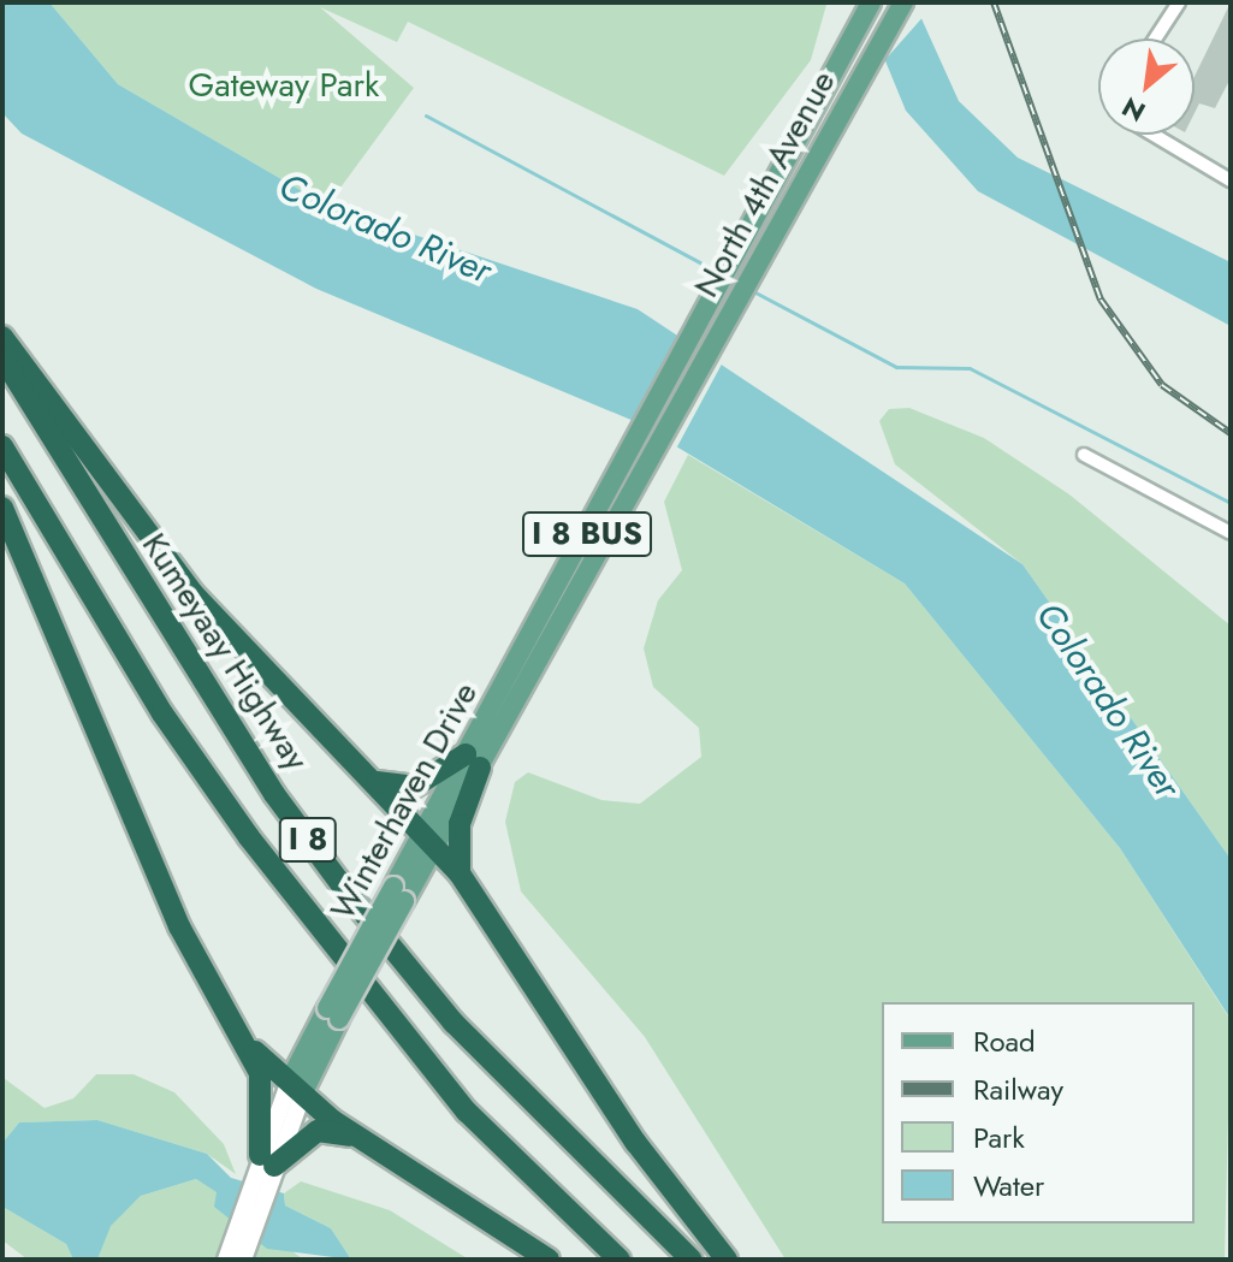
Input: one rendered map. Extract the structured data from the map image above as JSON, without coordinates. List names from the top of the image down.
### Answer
{
  "streets": {
    "highway": ["Kumeyaay Highway", "I 8"],
    "main road": ["North 4th Avenue", "I 8 BUS", "Winterhaven Drive"]
  },
  "crossings": [
    ["North 4th Avenue", "Winterhaven Drive"]
  ],
  "water": ["Colorado River"],
  "parks": ["Gateway Park"],
  "legend": [
    "Road",
    "Railway",
    "Park",
    "Water"
  ],
  "north": "bottom left"
}
